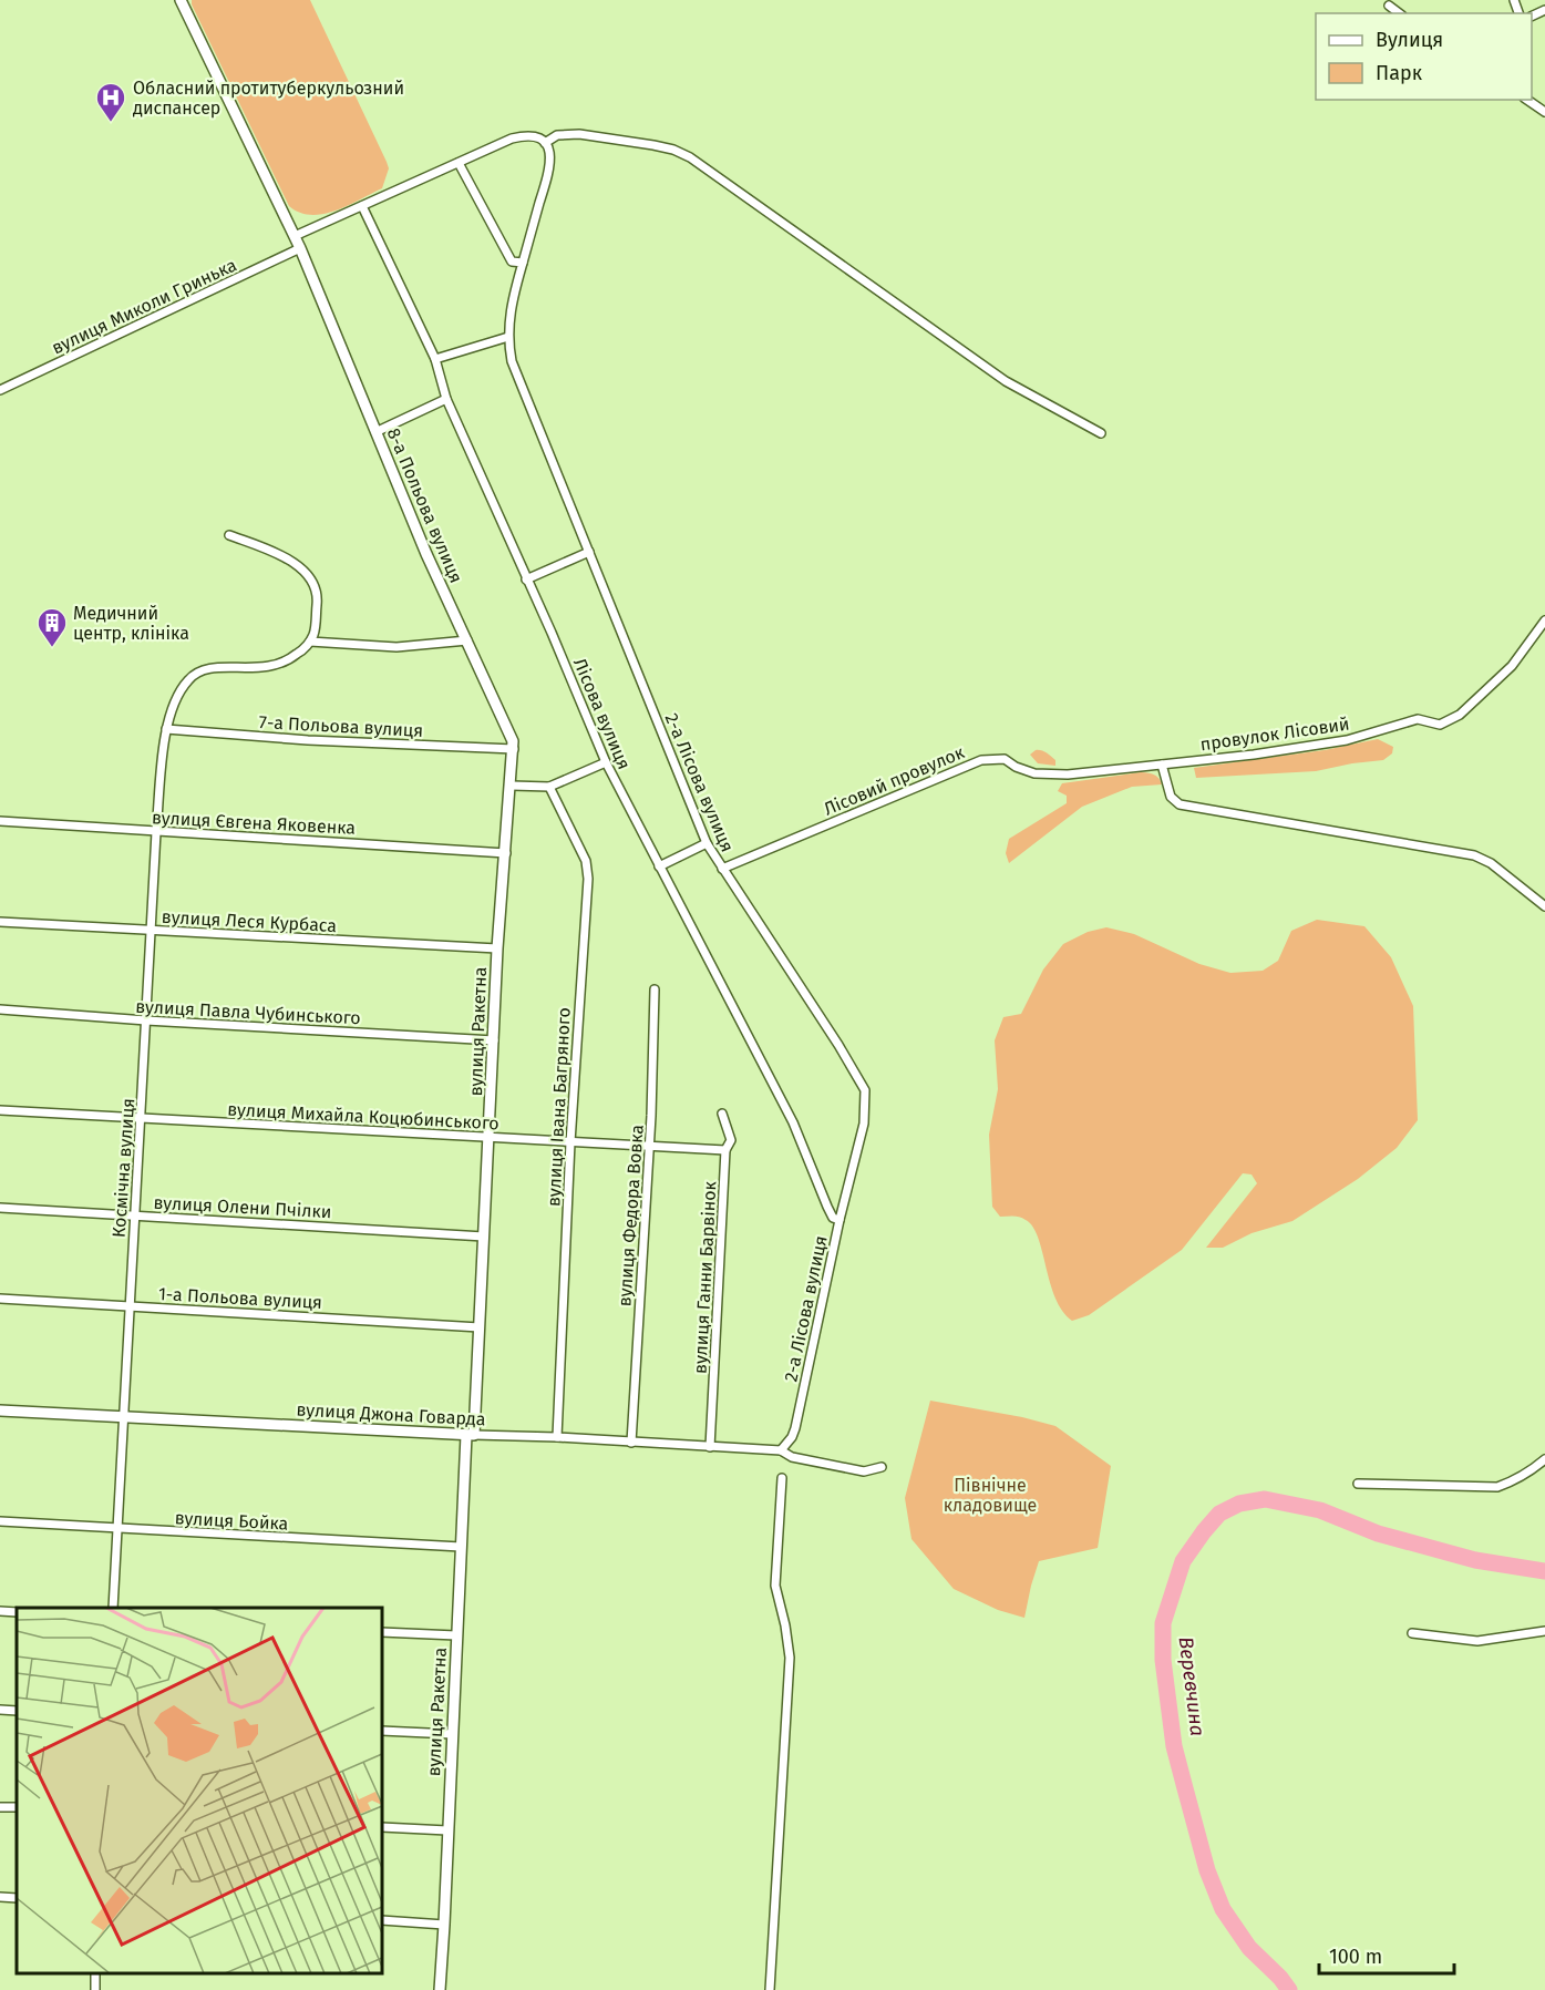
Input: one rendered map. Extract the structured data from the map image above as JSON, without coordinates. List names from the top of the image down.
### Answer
{
  "streets": {
    "street": [
      "вулиця Миколи Гринька",
      "8-а Польова вулиця",
      "Лісова вулиця",
      "7-а Польова вулиця",
      "провулок Лісовий",
      "Лісовий провулок",
      "2-а Лісова вулиця",
      "вулиця Євгена Яковенка",
      "вулиця Леся Курбаса",
      "вулиця Павла Чубинського",
      "вулиця Ракетна",
      "вулиця Івана Багряного",
      "вулиця Михайла Коцюбинського",
      "Космічна вулиця",
      "вулиця Олени Пчілки",
      "вулиця Федора Вовка",
      "вулиця Ганни Барвінок",
      "1-а Польова вулиця",
      "вулиця Джона Говарда",
      "вулиця Бойка"
    ]
  },
  "crossings": [
    ["вулиця Миколи Гринька", "8-а Польова вулиця"],
    ["8-а Польова вулиця", "вулиця Ракетна"],
    ["Лісова вулиця", "2-а Лісова вулиця"],
    ["7-а Польова вулиця", "вулиця Ракетна"],
    ["7-а Польова вулиця", "Космічна вулиця"],
    ["провулок Лісовий", "Лісовий провулок"],
    ["Лісовий провулок", "2-а Лісова вулиця"],
    ["2-а Лісова вулиця", "вулиця Джона Говарда"],
    ["вулиця Євгена Яковенка", "вулиця Ракетна"],
    ["вулиця Євгена Яковенка", "Космічна вулиця"],
    ["вулиця Леся Курбаса", "вулиця Ракетна"],
    ["вулиця Леся Курбаса", "Космічна вулиця"],
    ["вулиця Павла Чубинського", "вулиця Ракетна"],
    ["вулиця Павла Чубинського", "Космічна вулиця"],
    ["вулиця Ракетна", "вулиця Михайла Коцюбинського"],
    ["вулиця Ракетна", "вулиця Олени Пчілки"],
    ["вулиця Ракетна", "1-а Польова вулиця"],
    ["вулиця Ракетна", "вулиця Джона Говарда"],
    ["вулиця Ракетна", "вулиця Бойка"],
    ["вулиця Івана Багряного", "вулиця Михайла Коцюбинського"],
    ["вулиця Івана Багряного", "вулиця Джона Говарда"],
    ["вулиця Михайла Коцюбинського", "Космічна вулиця"],
    ["вулиця Михайла Коцюбинського", "вулиця Федора Вовка"],
    ["вулиця Михайла Коцюбинського", "вулиця Ганни Барвінок"],
    ["Космічна вулиця", "вулиця Олени Пчілки"],
    ["Космічна вулиця", "1-а Польова вулиця"],
    ["Космічна вулиця", "вулиця Джона Говарда"],
    ["Космічна вулиця", "вулиця Бойка"],
    ["вулиця Федора Вовка", "вулиця Джона Говарда"],
    ["вулиця Ганни Барвінок", "вулиця Джона Говарда"]
  ],
  "water": ["Веревчина"],
  "parks": ["Північне кладовище"],
  "places": {
    "hospital": ["Обласний протитуберкульозний диспансер"],
    "building": ["Медичний центр, клініка"]
  },
  "legend": ["Вулиця", "Парк"],
  "scale_bar": "100 m"
}
